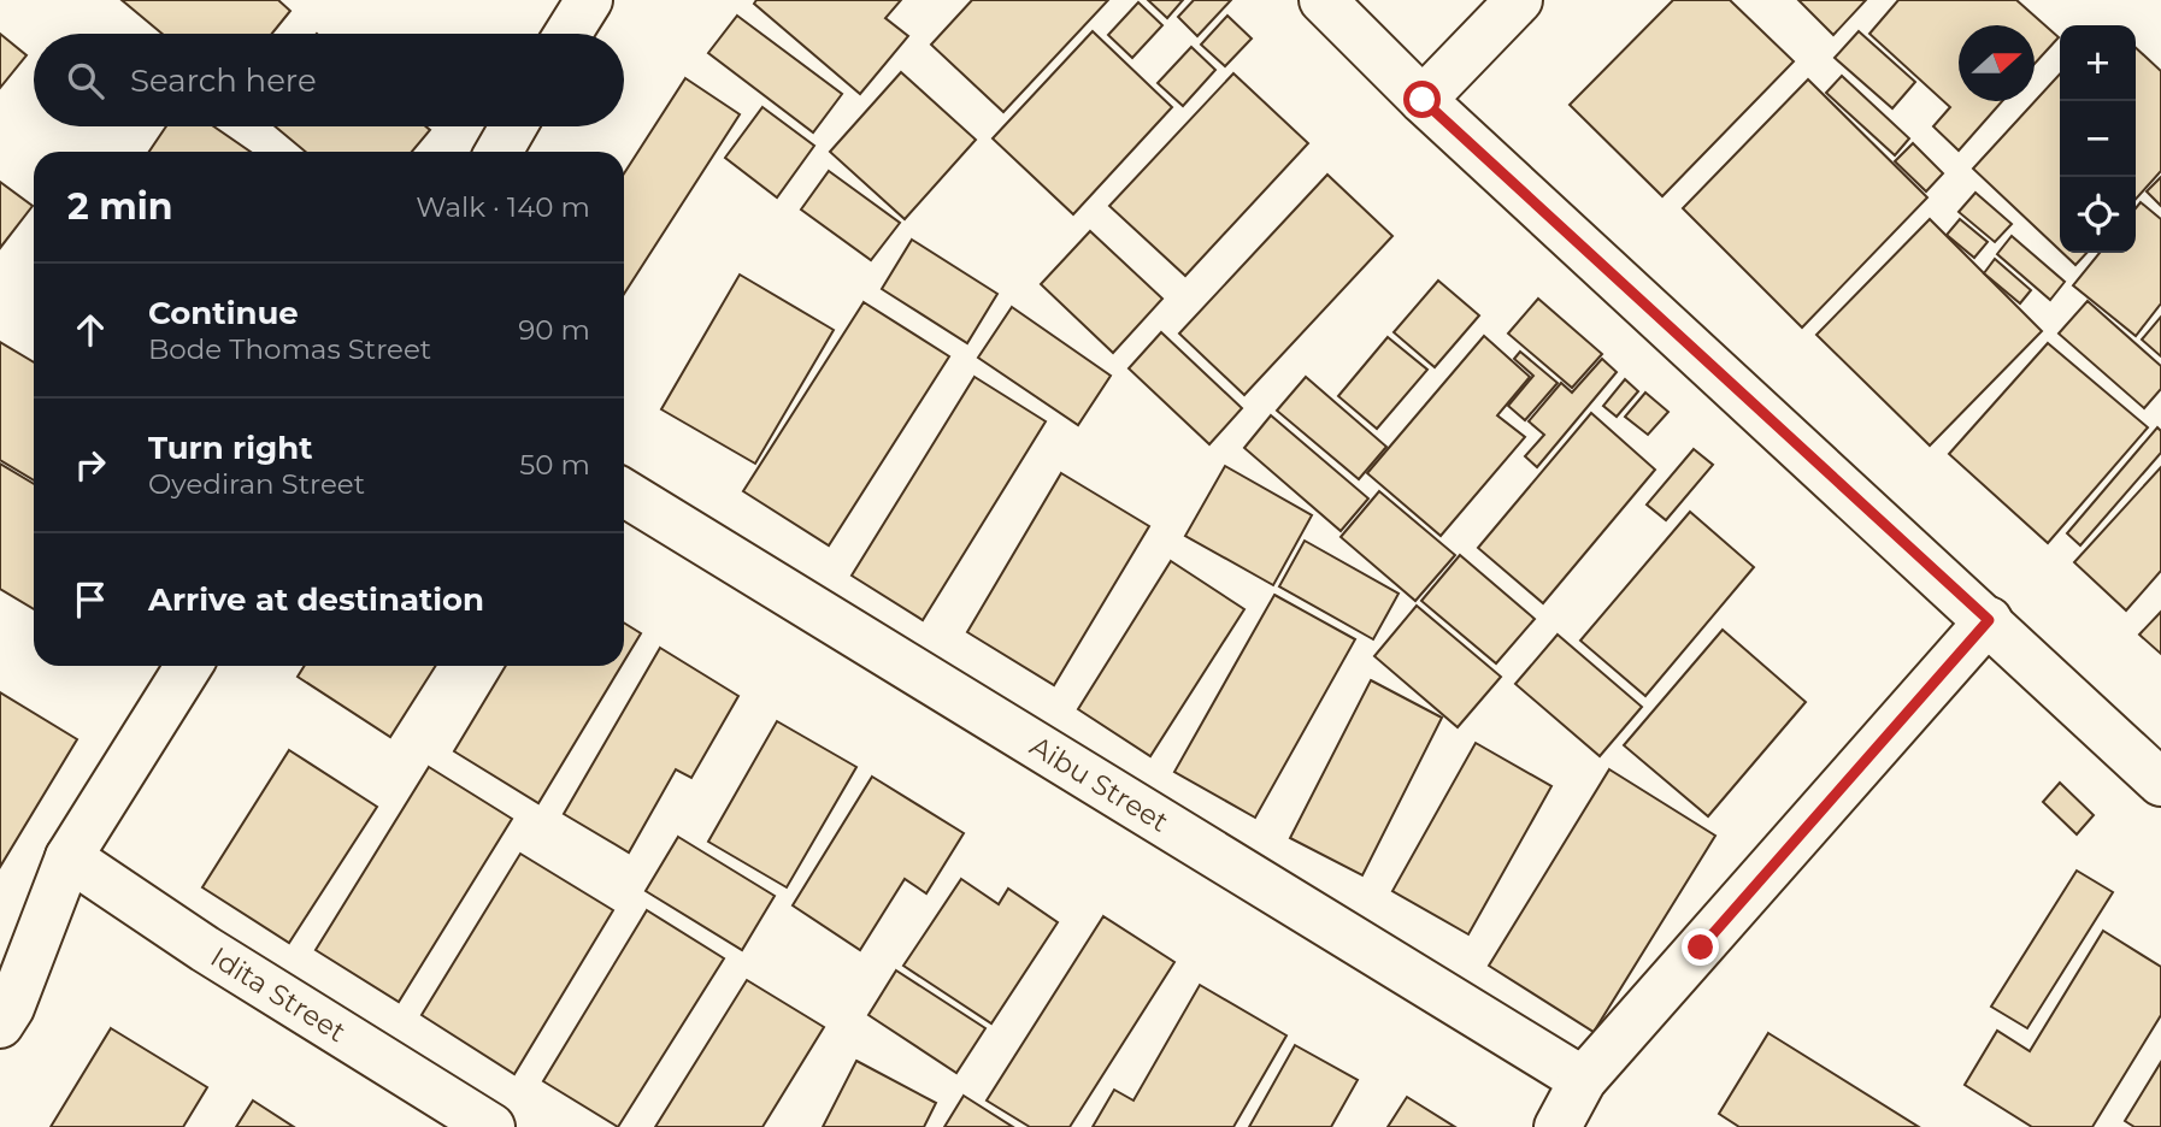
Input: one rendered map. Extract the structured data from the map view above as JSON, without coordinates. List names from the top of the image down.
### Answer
{
  "streets": {
    "street": ["Aibu Street", "Idita Street"]
  },
  "north": "right",
  "page": {
    "map_buttons": ["+", "−"],
    "search": "Search here",
    "heading": ["2 min", "Walk · 140 m"],
    "list": [
      ["Continue", "Bode Thomas Street", "90 m"],
      ["Turn right", "Oyediran Street", "50 m"],
      "Arrive at destination"
    ]
  }
}
